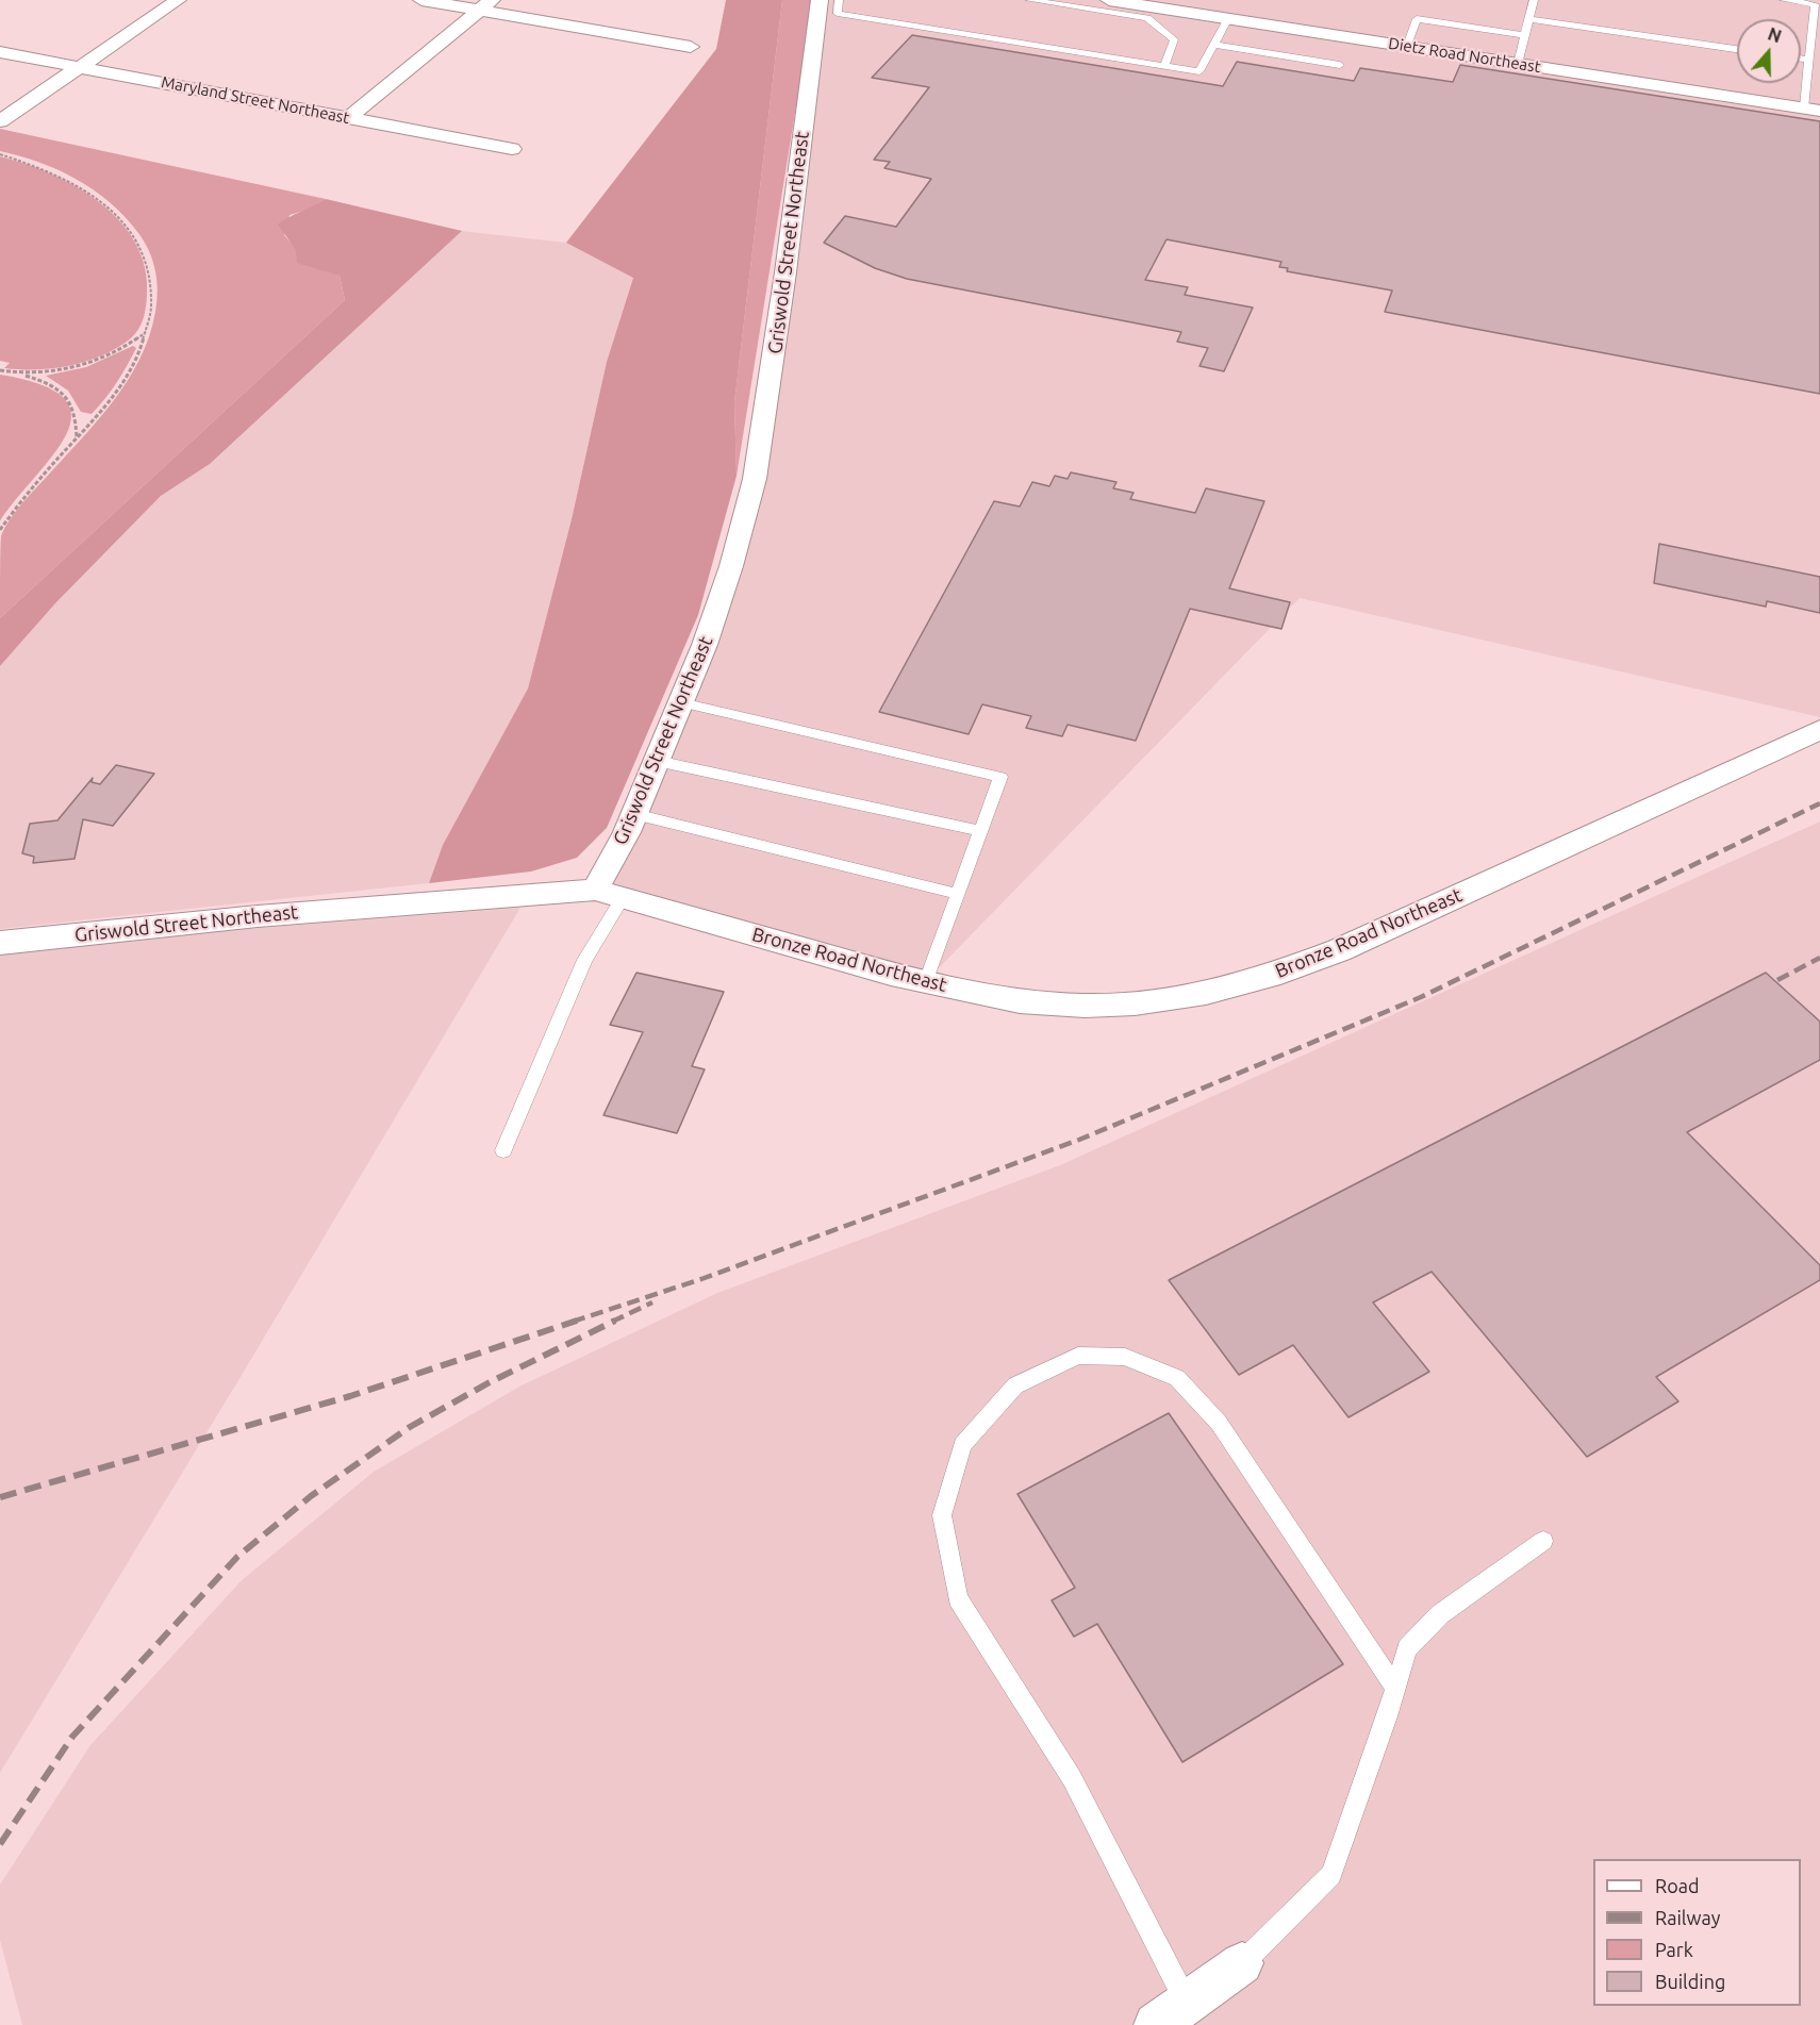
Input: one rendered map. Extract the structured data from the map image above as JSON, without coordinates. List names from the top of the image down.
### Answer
{
  "streets": {
    "street": [
      "Dietz Road Northeast",
      "Maryland Street Northeast",
      "Griswold Street Northeast",
      "Bronze Road Northeast"
    ]
  },
  "crossings": [
    ["Griswold Street Northeast", "Bronze Road Northeast"]
  ],
  "legend": [
    "Road",
    "Railway",
    "Park",
    "Building"
  ],
  "north": "top"
}
